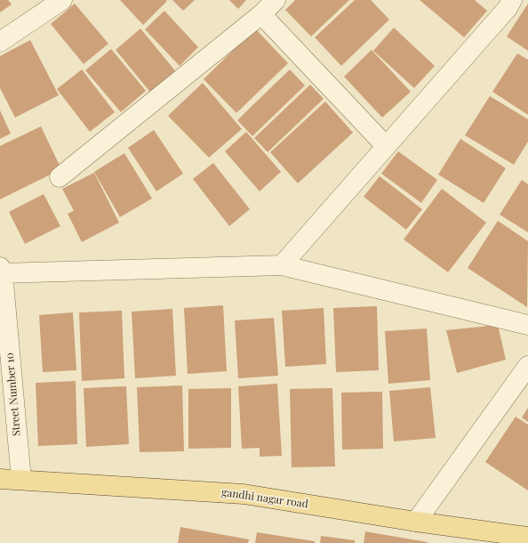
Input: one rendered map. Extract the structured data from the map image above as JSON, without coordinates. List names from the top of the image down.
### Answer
{
  "streets": {
    "main road": ["gandhi nagar road"],
    "street": ["Street Number 10"]
  },
  "crossings": [
    ["Street Number 10", "gandhi nagar road"]
  ]
}
